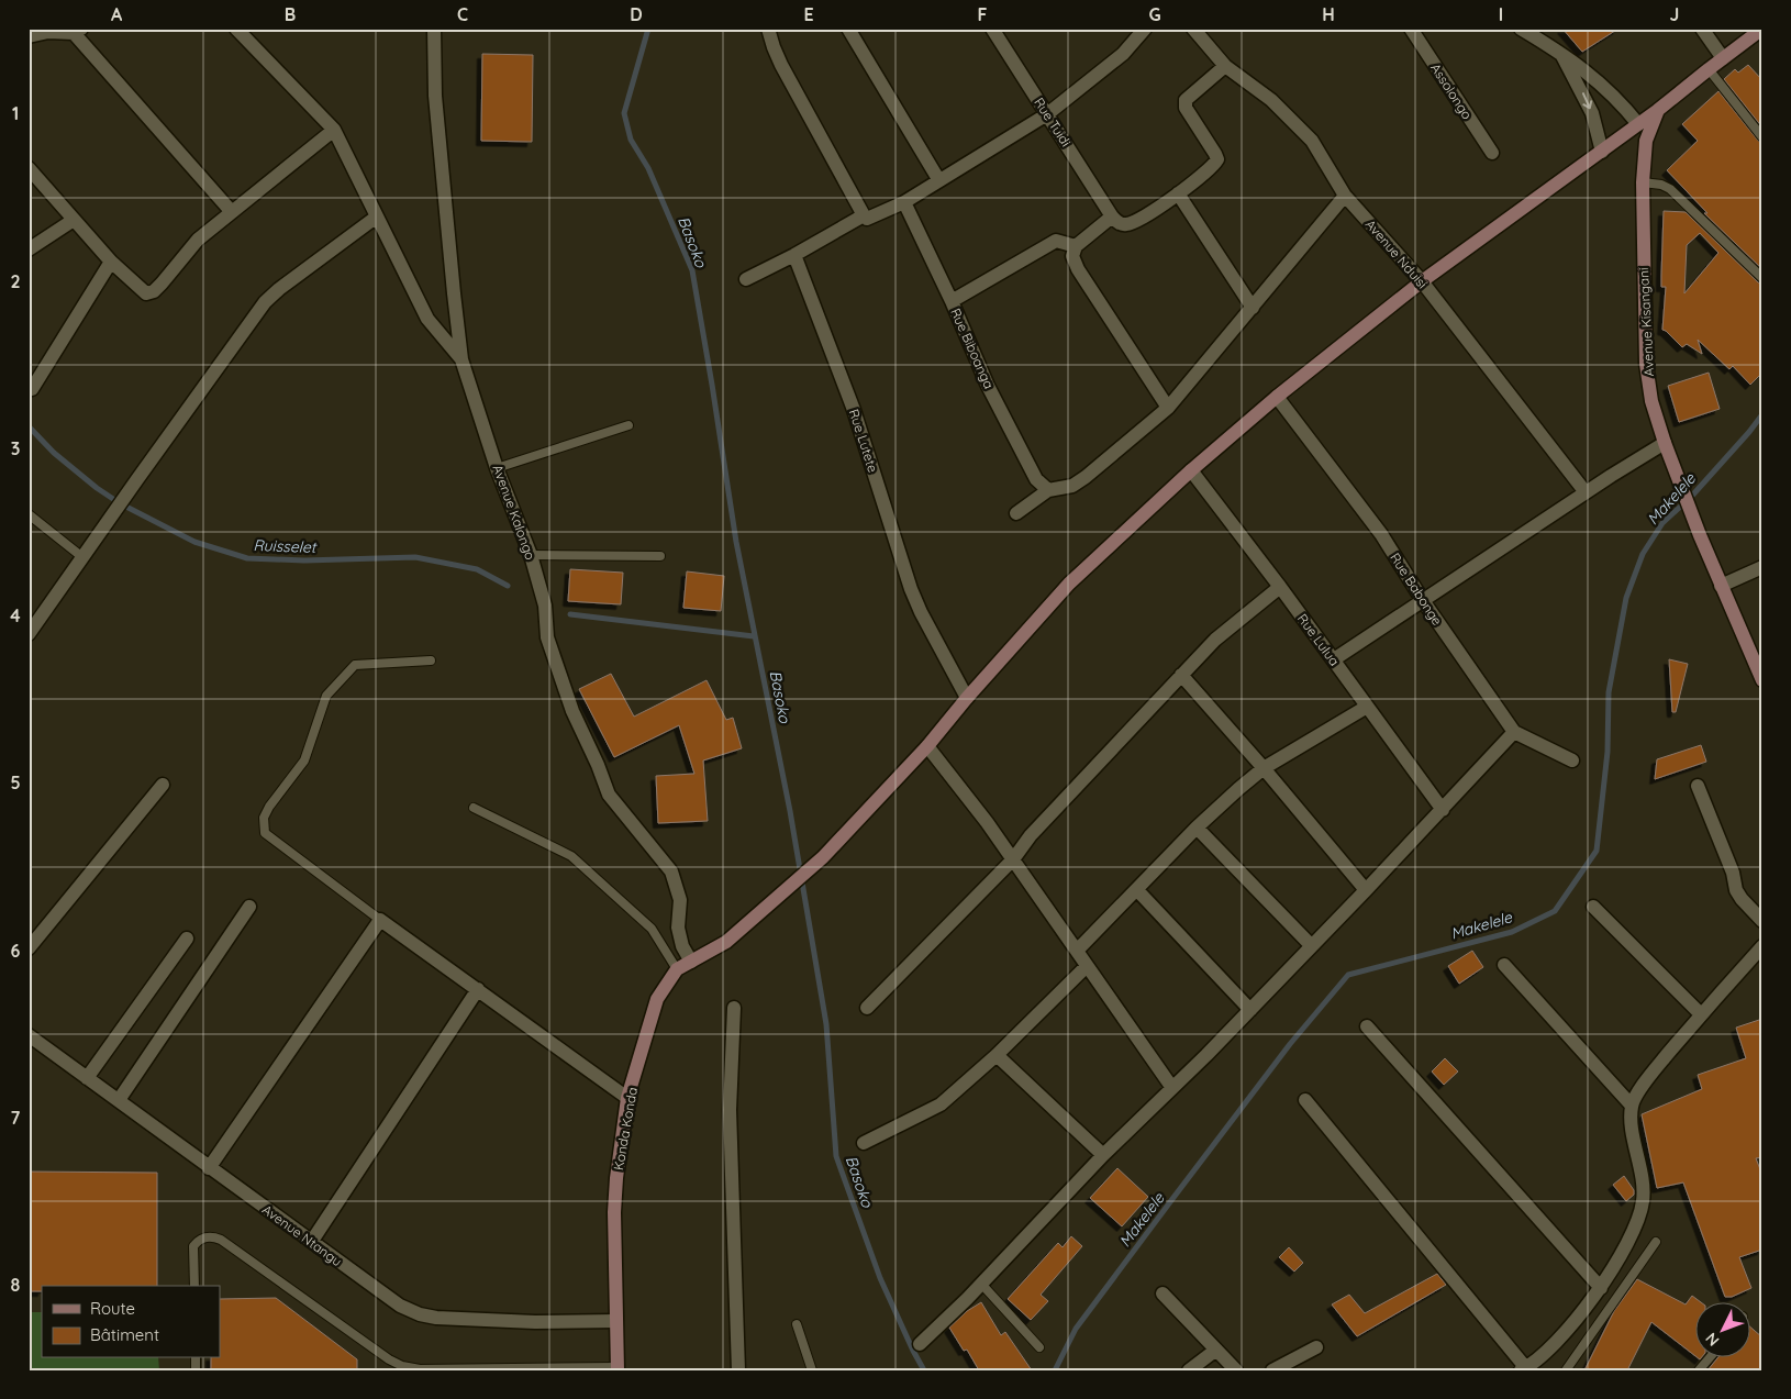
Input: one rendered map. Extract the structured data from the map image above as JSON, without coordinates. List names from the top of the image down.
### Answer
{
  "streets": {
    "street": [
      "Assolongo",
      "Rue Tuidi",
      "Avenue Nduisi",
      "Avenue Kisangani",
      "Rue Biboanga",
      "Rue Lutete",
      "Avenue Kalongo",
      "Rue Babonge",
      "Rue Lulua",
      "Konda Konda",
      "Avenue Ntangu"
    ]
  },
  "crossings": [
    ["Avenue Nduisi", "Konda Konda"],
    ["Avenue Kisangani", "Konda Konda"],
    ["Rue Lutete", "Konda Konda"],
    ["Avenue Kalongo", "Konda Konda"],
    ["Rue Babonge", "Konda Konda"],
    ["Rue Lulua", "Konda Konda"],
    ["Konda Konda", "Avenue Ntangu"]
  ],
  "water": ["Basoko", "Makelele", "Ruisselet"],
  "legend": ["Route", "Bâtiment"],
  "north": "bottom left",
  "grid": {
    "columns": [
      "A",
      "B",
      "C",
      "D",
      "E",
      "F",
      "G",
      "H",
      "I",
      "J"
    ],
    "rows": [
      "1",
      "2",
      "3",
      "4",
      "5",
      "6",
      "7",
      "8"
    ]
  }
}
